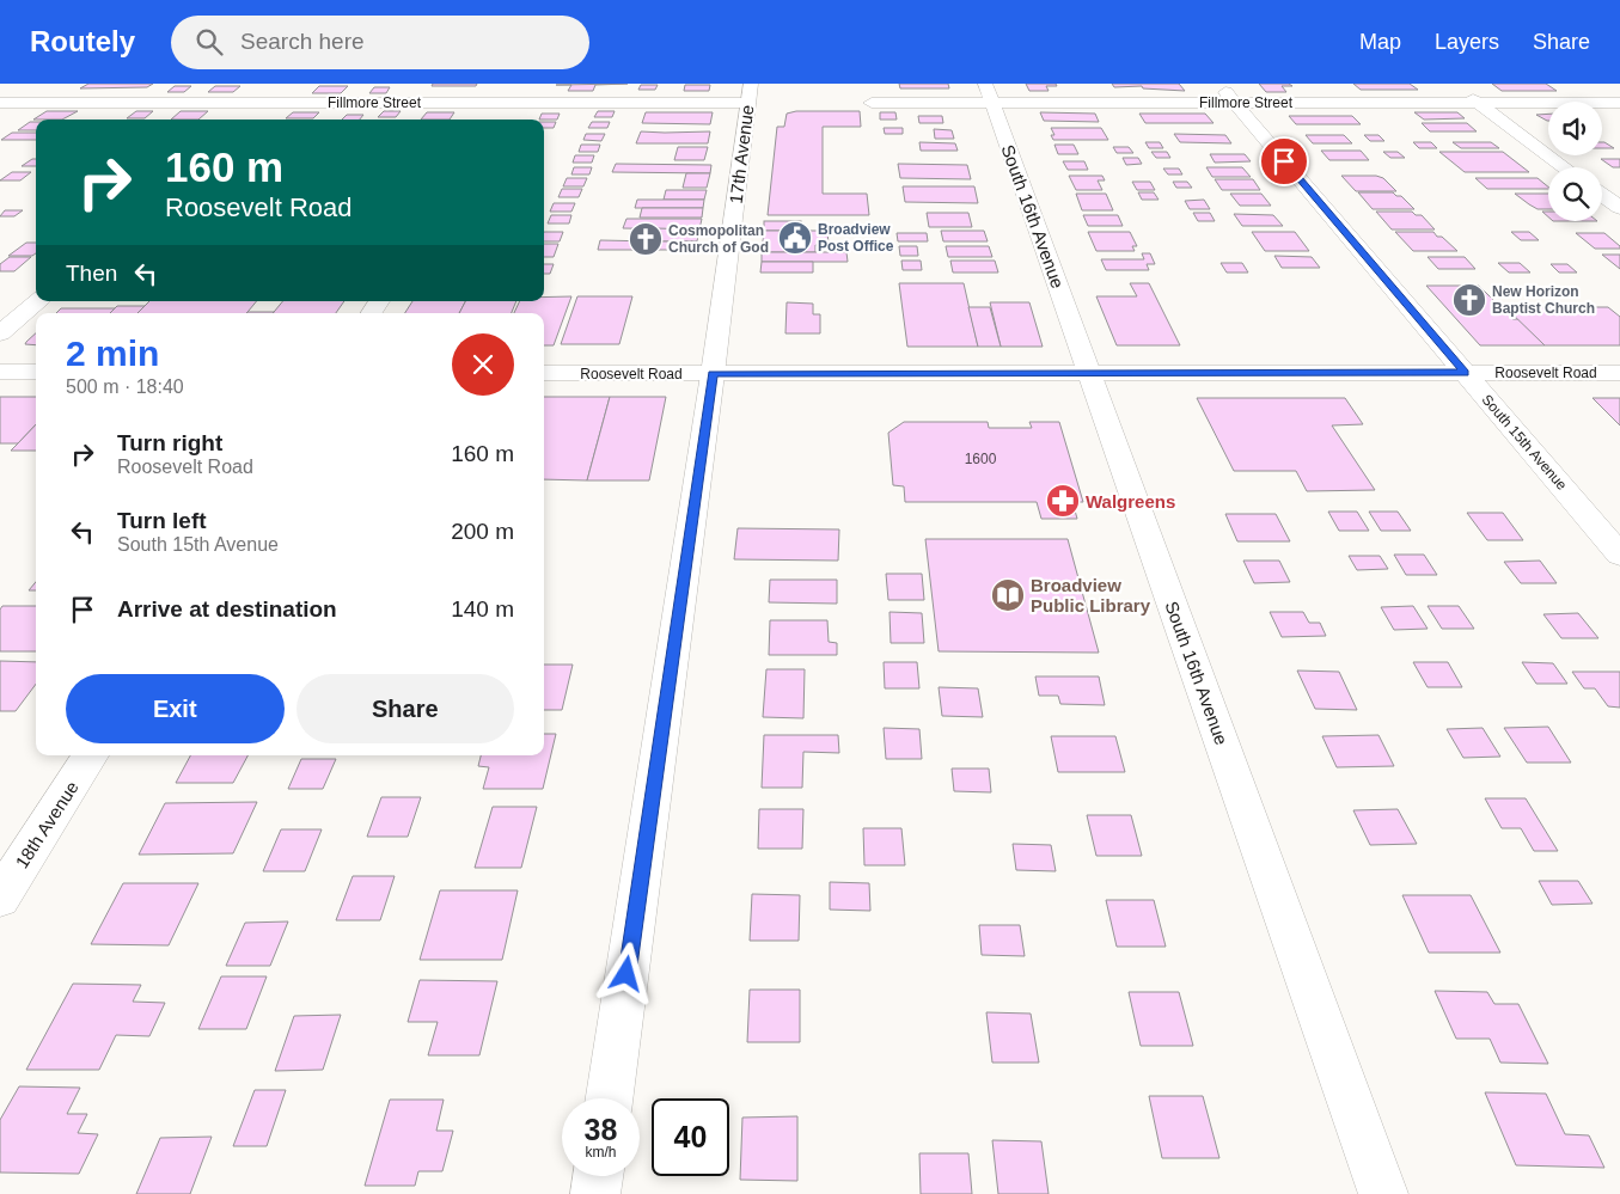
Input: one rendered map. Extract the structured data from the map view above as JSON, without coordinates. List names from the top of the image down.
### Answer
{
  "streets": {
    "street": [
      "Fillmore Street",
      "17th Avenue",
      "South 16th Avenue",
      "Roosevelt Road",
      "South 15th Avenue",
      "18th Avenue"
    ]
  },
  "crossings": [
    ["Fillmore Street", "17th Avenue"],
    ["Fillmore Street", "South 16th Avenue"],
    ["Fillmore Street", "South 15th Avenue"],
    ["17th Avenue", "Roosevelt Road"],
    ["South 16th Avenue", "Roosevelt Road"],
    ["Roosevelt Road", "South 15th Avenue"]
  ],
  "places": {
    "public building": ["Broadview Post Office"],
    "church": ["Cosmopolitan Church of God", "New Horizon Baptist Church"],
    "pharmacy": ["Walgreens"],
    "library": ["Broadview Public Library"]
  },
  "house_numbers": ["1600"],
  "page": {
    "header": "Routely",
    "search": "Search here",
    "nav": ["Map", "Layers", "Share"],
    "turn": ["160 m", "Roosevelt Road"],
    "then": "Then",
    "heading": ["2 min", "500 m · 18:40"],
    "list": [
      {
        "name": "Turn right",
        "note": "Roosevelt Road",
        "value": "160 m"
      },
      {
        "name": "Turn left",
        "note": "South 15th Avenue",
        "value": "200 m"
      },
      {
        "name": "Arrive at destination",
        "value": "140 m"
      }
    ],
    "buttons": ["Exit", "Share"],
    "speed": "38 km/h",
    "limit": "40"
  }
}
